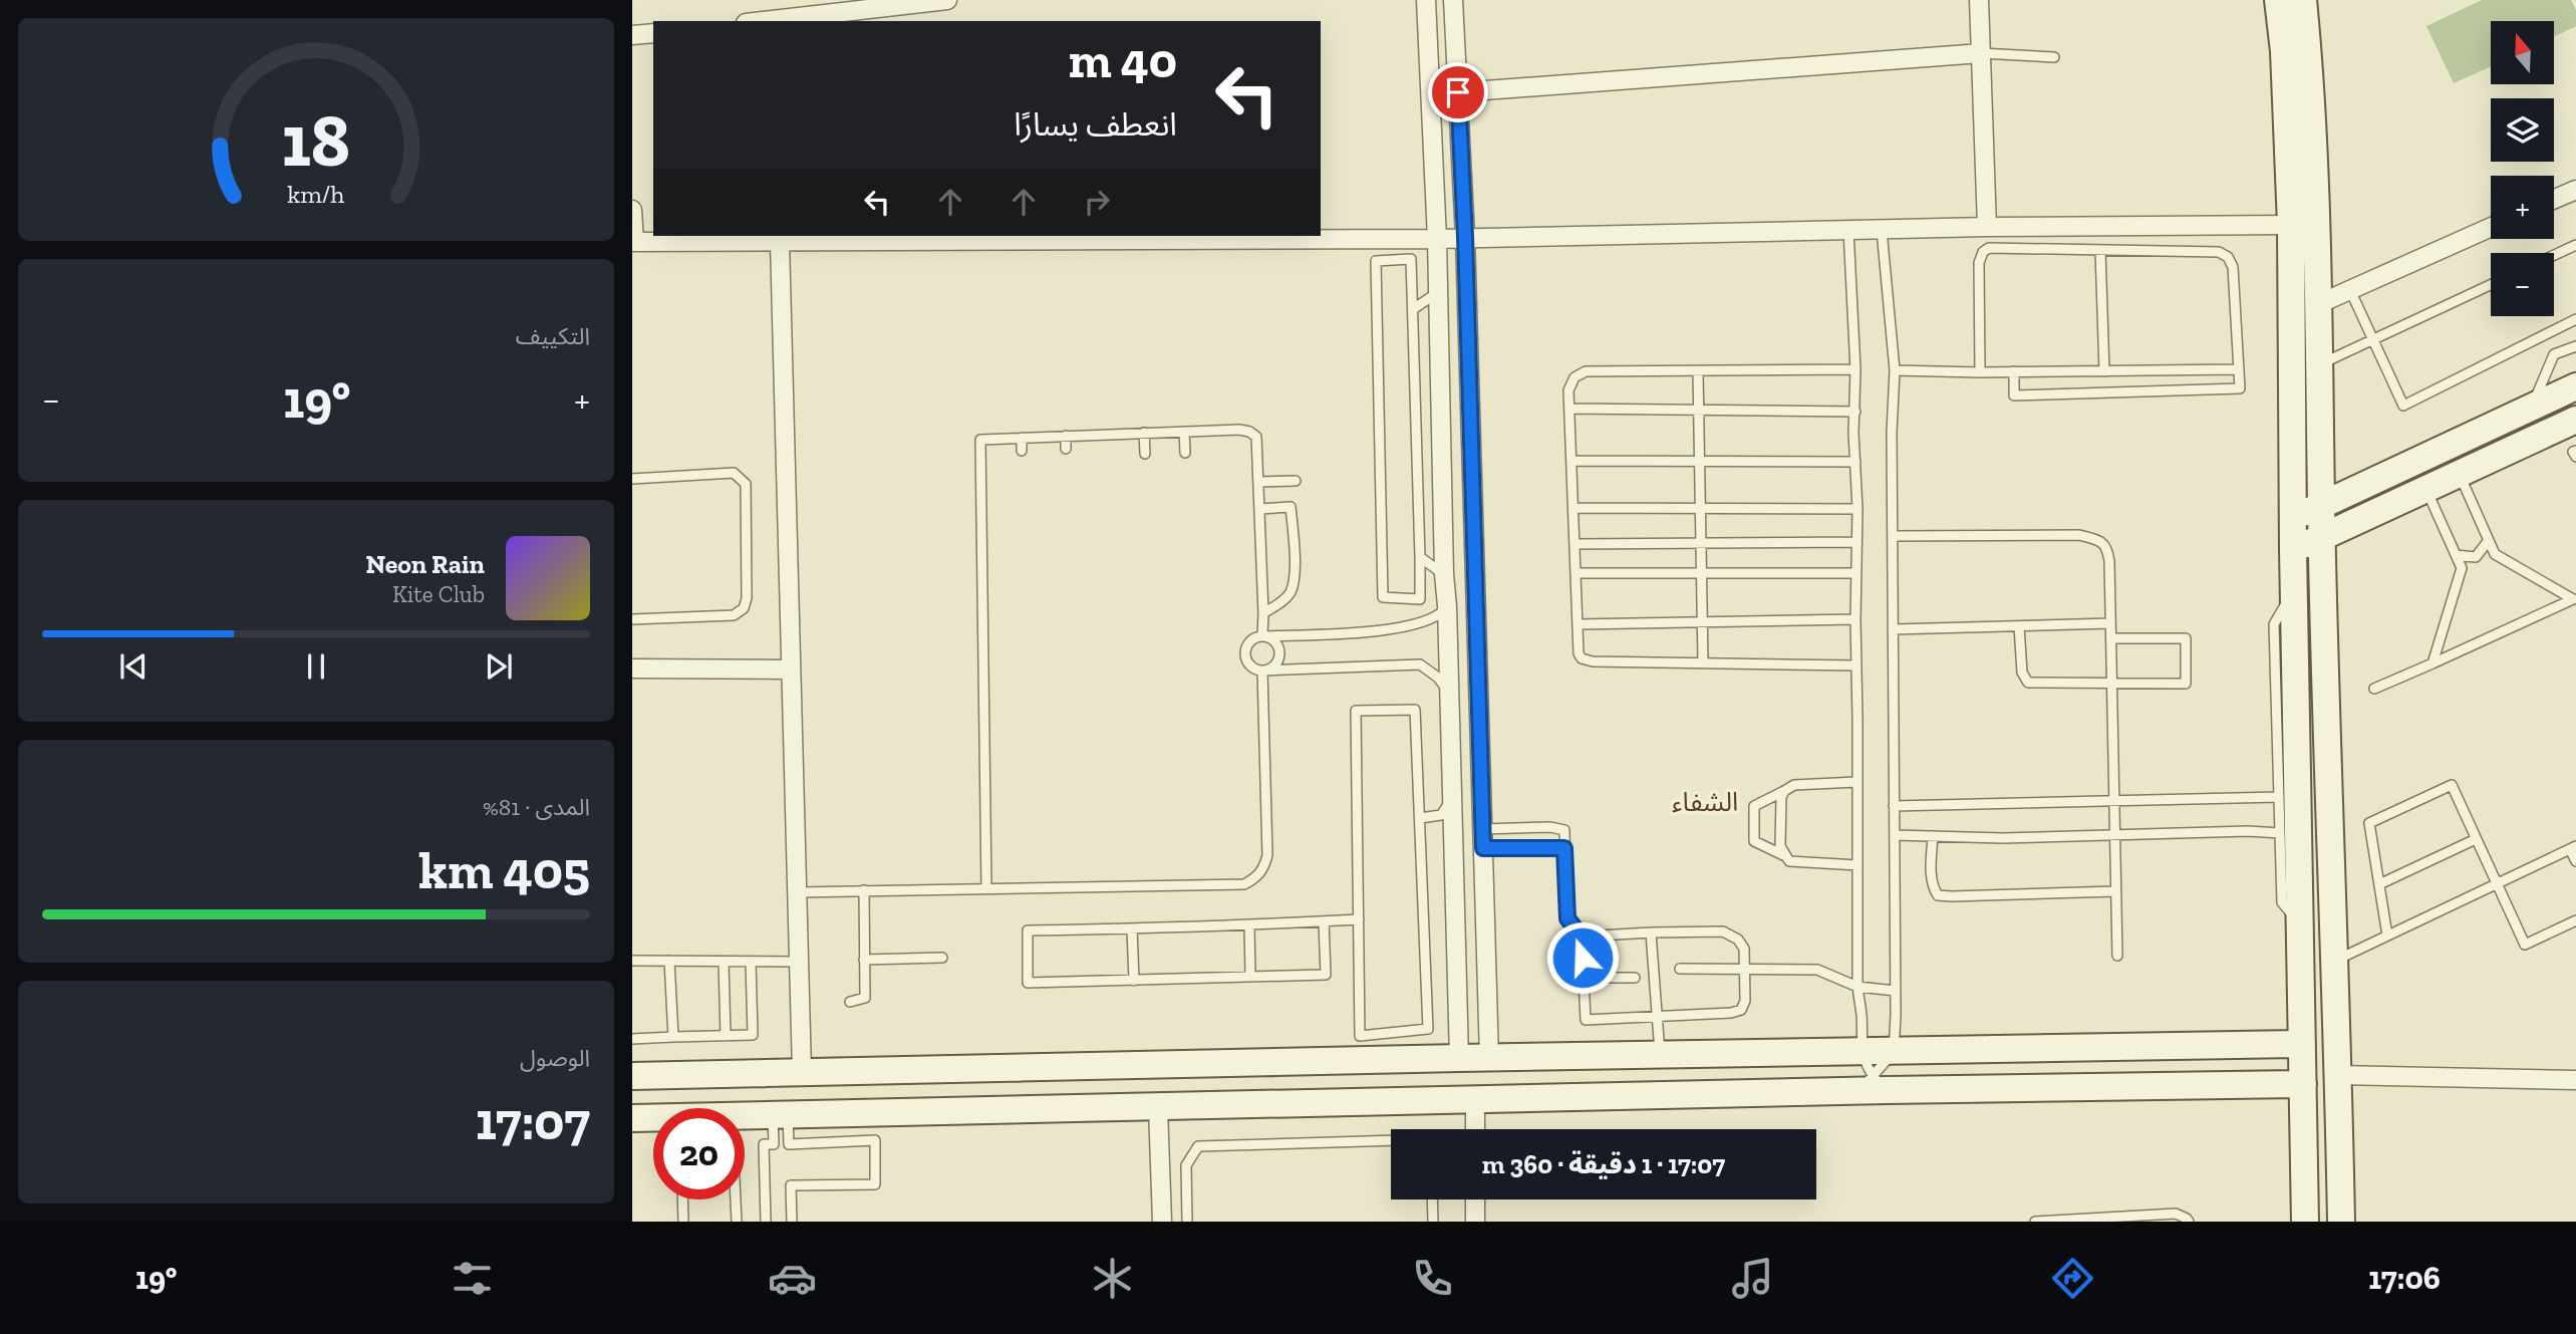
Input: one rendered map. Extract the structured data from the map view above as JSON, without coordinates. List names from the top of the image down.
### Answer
{
  "districts": ["الشفاء"],
  "north": "top",
  "page": {
    "map_buttons": ["+", "−"],
    "turn": ["40 m", "انعطف يسارًا"],
    "tile": [
      "التكييف",
      ["المدى · 81%", "405 km"],
      ["الوصول", "17:07"]
    ],
    "heat": ["−", "19°", "+"],
    "song": ["Neon Rain", "Kite Club"],
    "limit": "20",
    "trip": "17:07 · 1 دقيقة · 360 m",
    "tabs": ["17:06", "19°"],
    "gauge": ["18", "km/h"]
  }
}
